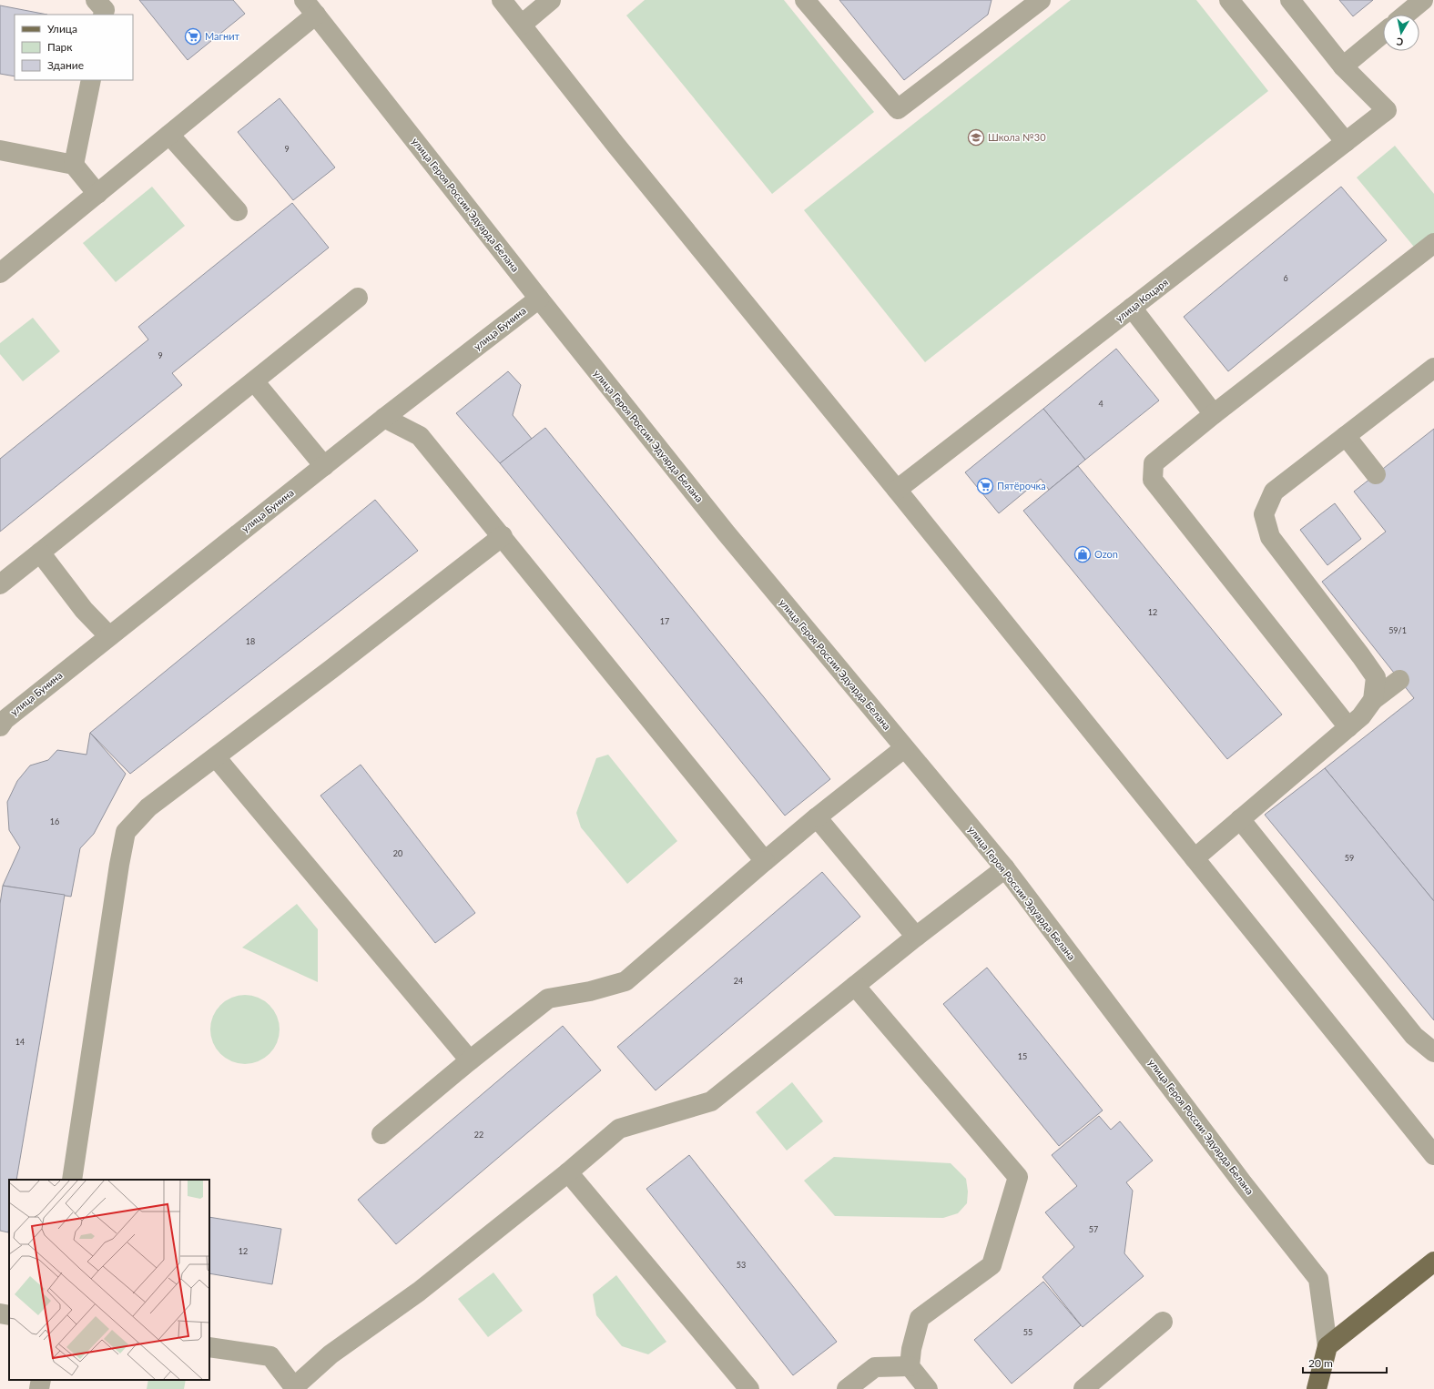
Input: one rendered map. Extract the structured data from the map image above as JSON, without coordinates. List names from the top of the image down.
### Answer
{
  "streets": {
    "street": ["улица Героя России Эдуарда Белана", "улица Коцаря", "улица Бунина"]
  },
  "crossings": [
    ["улица Героя России Эдуарда Белана", "улица Бунина"]
  ],
  "places": {
    "supermarket": ["Магнит", "Пятёрочка"],
    "school or university": ["Школа №30"],
    "shop": ["Ozon"]
  },
  "house_numbers": [
    "9",
    "6",
    "9",
    "4",
    "12",
    "17",
    "59/1",
    "18",
    "16",
    "20",
    "59",
    "24",
    "14",
    "15",
    "22",
    "57",
    "12",
    "53",
    "55"
  ],
  "legend": ["Улица", "Парк", "Здание"],
  "scale_bar": "20 m",
  "north": "bottom"
}
